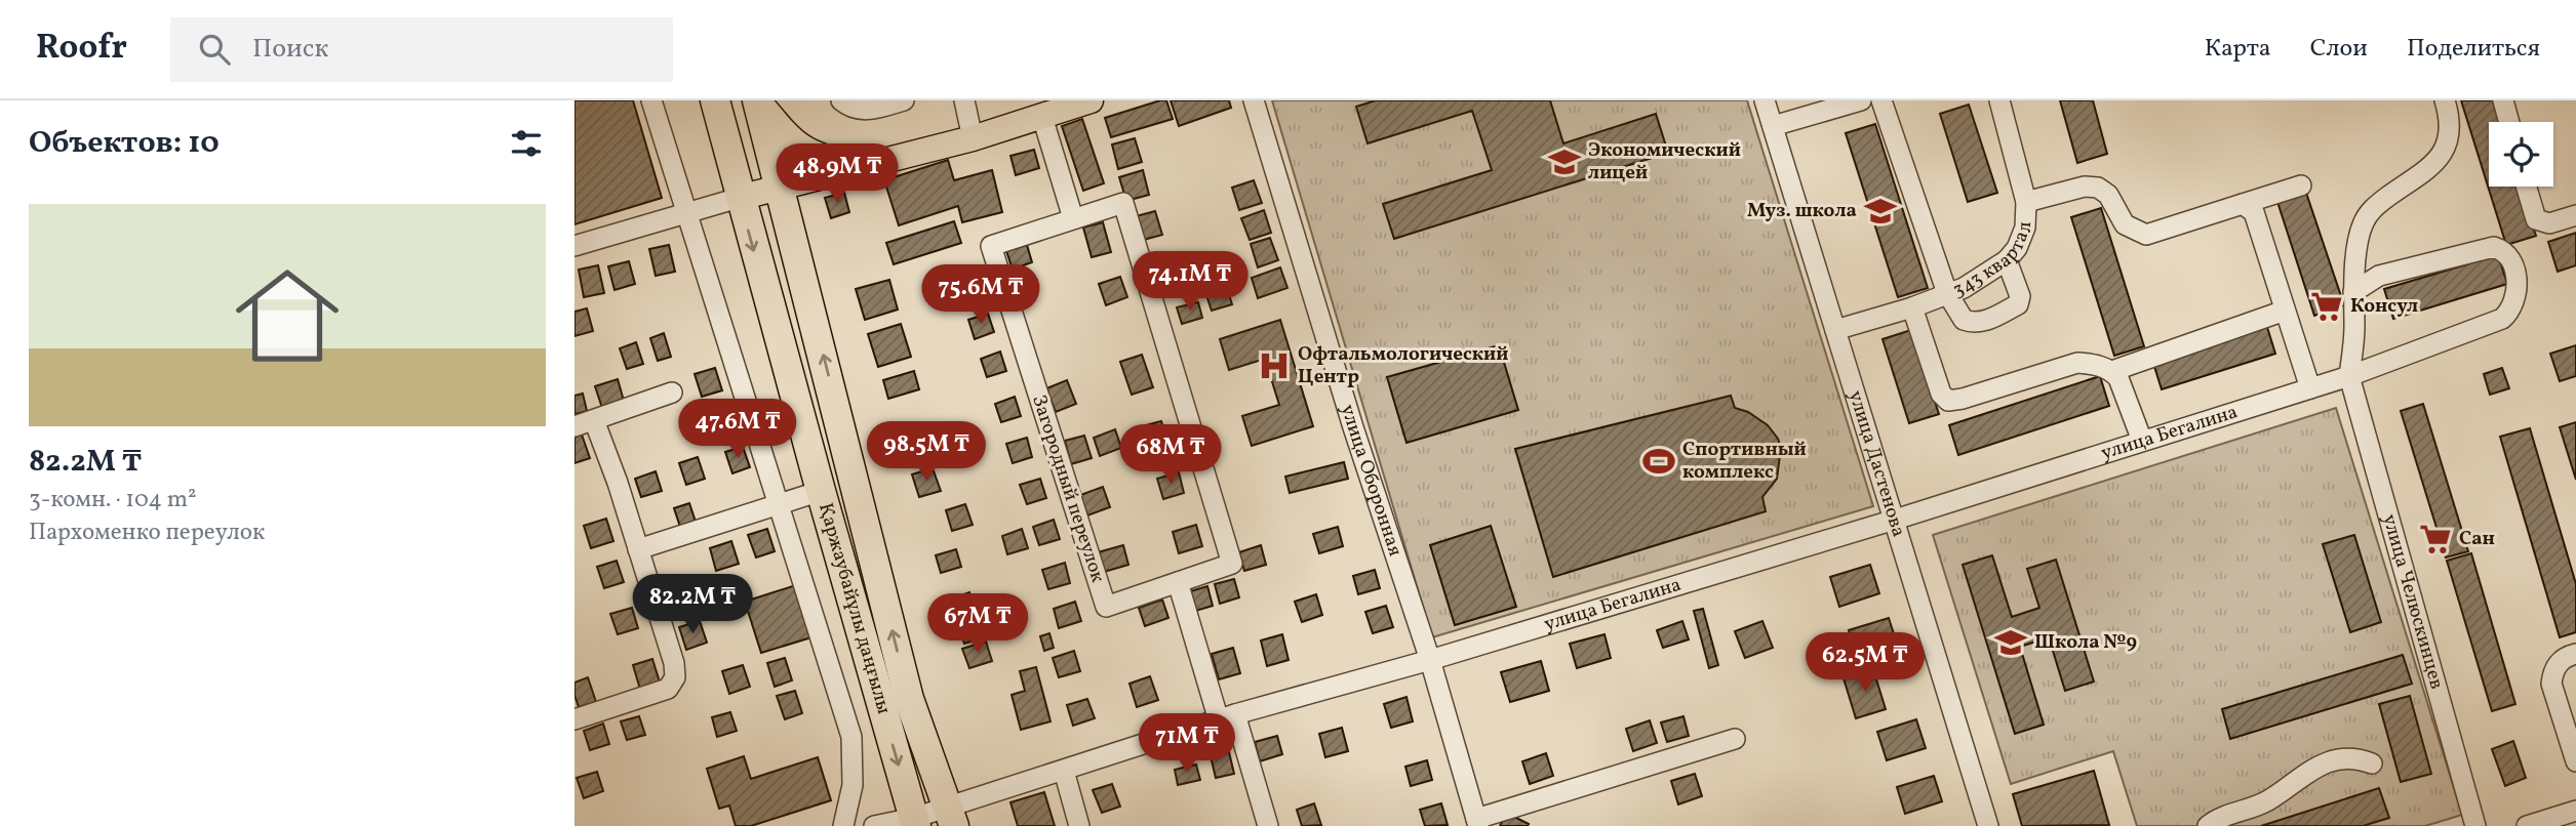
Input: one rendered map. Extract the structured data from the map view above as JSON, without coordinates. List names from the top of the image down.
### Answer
{
  "streets": {
    "highway": ["Қаржаубайұлы даңғылы"],
    "street": [
      "343 квартал",
      "улица Бегалина",
      "улица Дастенова",
      "улица Оборонная",
      "Загородный переулок",
      "улица Челюскинцев"
    ]
  },
  "crossings": [
    ["343 квартал", "улица Дастенова"],
    ["улица Бегалина", "улица Дастенова"],
    ["улица Бегалина", "улица Оборонная"],
    ["улица Бегалина", "улица Челюскинцев"],
    ["улица Бегалина", "Қаржаубайұлы даңғылы"]
  ],
  "places": {
    "school or university": ["Экономический лицей", "Муз. школа", "Школа №9"],
    "supermarket": ["Консул", "Сан"],
    "hospital": ["Офтальмологический Центр"],
    "sports": ["Спортивный комплекс"]
  },
  "page": {
    "header": "Roofr",
    "search": "Поиск",
    "nav": ["Карта", "Слои", "Поделиться"],
    "heading": "Объектов: 10",
    "price": [
      "48.9M ₸",
      "74.1M ₸",
      "75.6M ₸",
      "47.6M ₸",
      "98.5M ₸",
      "68M ₸",
      "82.2M ₸",
      "67M ₸",
      "62.5M ₸",
      "71M ₸"
    ],
    "list": [
      {
        "name": "82.2M ₸",
        "note": "3-комн. · 104 m² · Пархоменко переулок"
      }
    ]
  }
}
